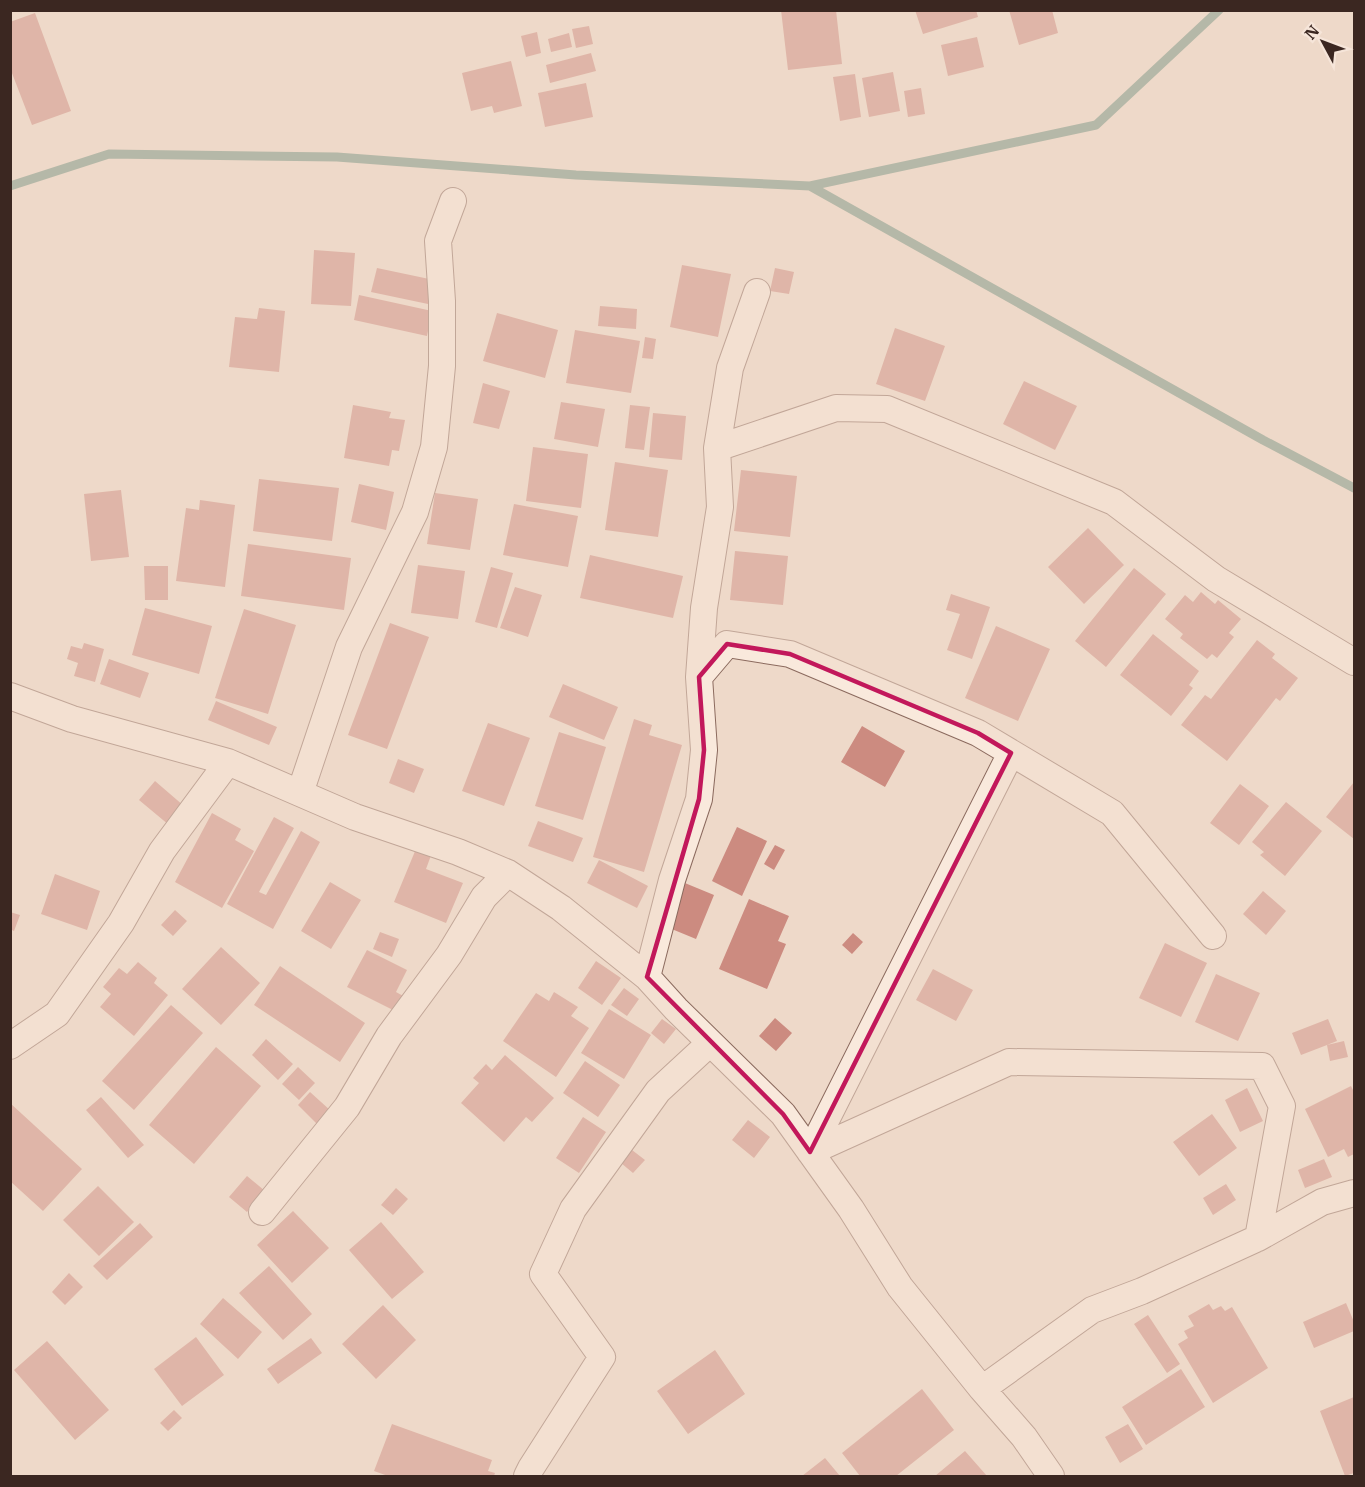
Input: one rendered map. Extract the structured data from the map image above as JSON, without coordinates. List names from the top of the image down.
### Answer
{
  "north": "top left"
}
